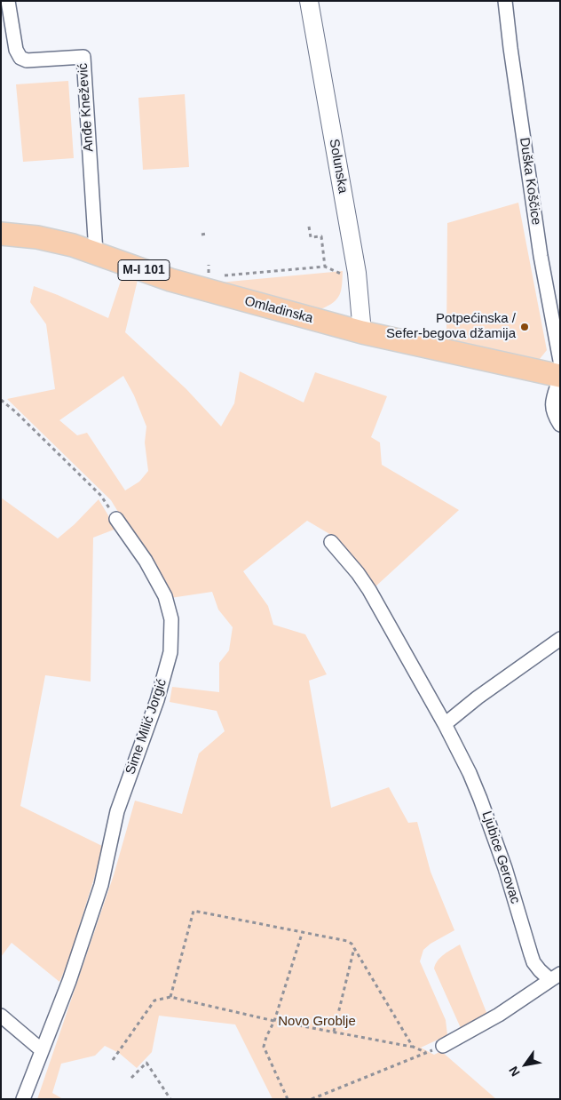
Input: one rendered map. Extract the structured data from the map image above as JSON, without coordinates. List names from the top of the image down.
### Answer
{
  "streets": {
    "main road": ["M-I 101", "Omladinska"],
    "street": [
      "Anđe Knežević",
      "Solunska",
      "Duška Koščice",
      "Sime Milić Jorgić",
      "Ljubice Gerovac"
    ]
  },
  "crossings": [
    ["Anđe Knežević", "Omladinska"],
    ["Solunska", "Omladinska"]
  ],
  "parks": ["Novo Groblje"],
  "places": ["Potpećinska / Sefer-begova džamija"],
  "north": "bottom left"
}
